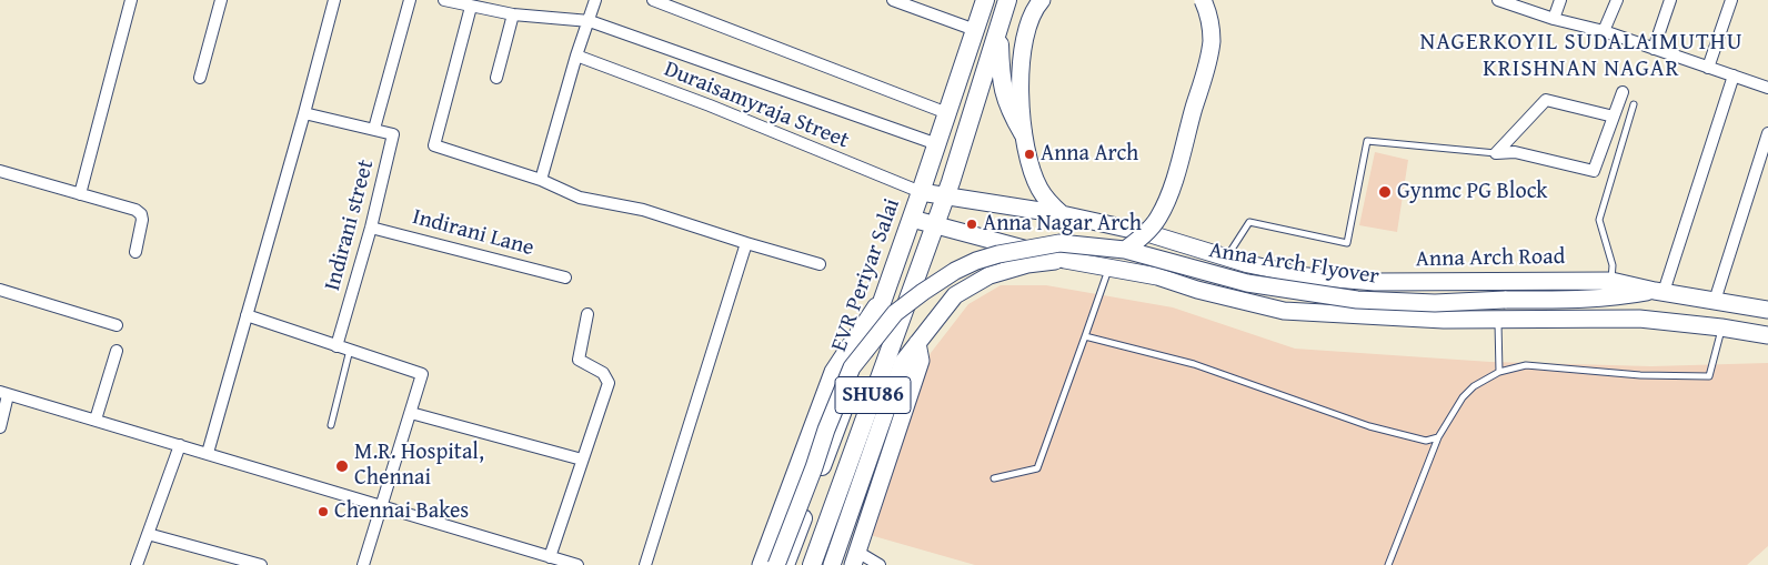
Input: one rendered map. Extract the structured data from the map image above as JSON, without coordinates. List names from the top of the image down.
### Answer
{
  "streets": {
    "main road": [
      "Anna Arch Road",
      "Anna Arch Flyover",
      "EVR Periyar Salai",
      "SHU86"
    ],
    "street": ["Duraisamyraja Street", "Indirani street", "Indirani Lane"]
  },
  "crossings": [
    ["Duraisamyraja Street", "Anna Arch Road"],
    ["Duraisamyraja Street", "EVR Periyar Salai"],
    ["Indirani street", "Indirani Lane"],
    ["Anna Arch Road", "Anna Arch Flyover"],
    ["Anna Arch Road", "EVR Periyar Salai"],
    ["Anna Arch Road", "SHU86"]
  ],
  "districts": ["NAGERKOYIL SUDALAIMUTHU KRISHNAN NAGAR"],
  "places": [
    "Anna Arch",
    "Gynmc PG Block",
    "Anna Nagar Arch",
    "M.R. Hospital, Chennai",
    "Chennai Bakes"
  ]
}
